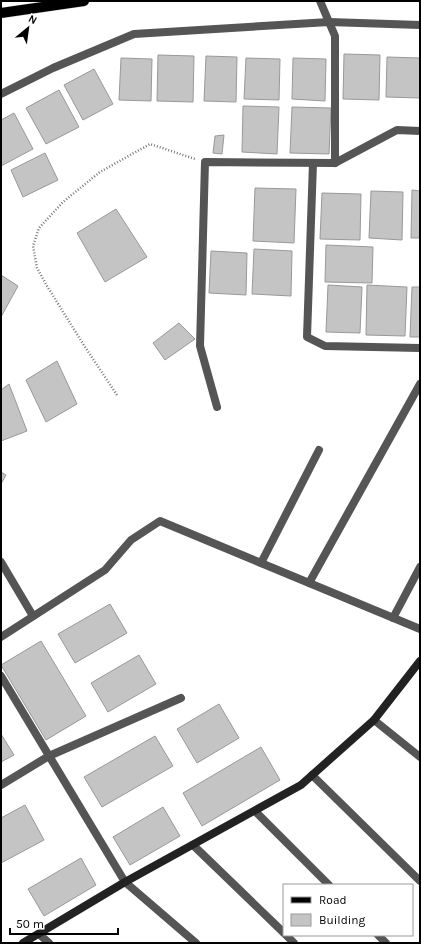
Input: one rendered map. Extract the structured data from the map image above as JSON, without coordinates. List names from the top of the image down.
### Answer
{
  "legend": ["Road", "Building"],
  "scale_bar": "50 m",
  "north": "top right"
}
